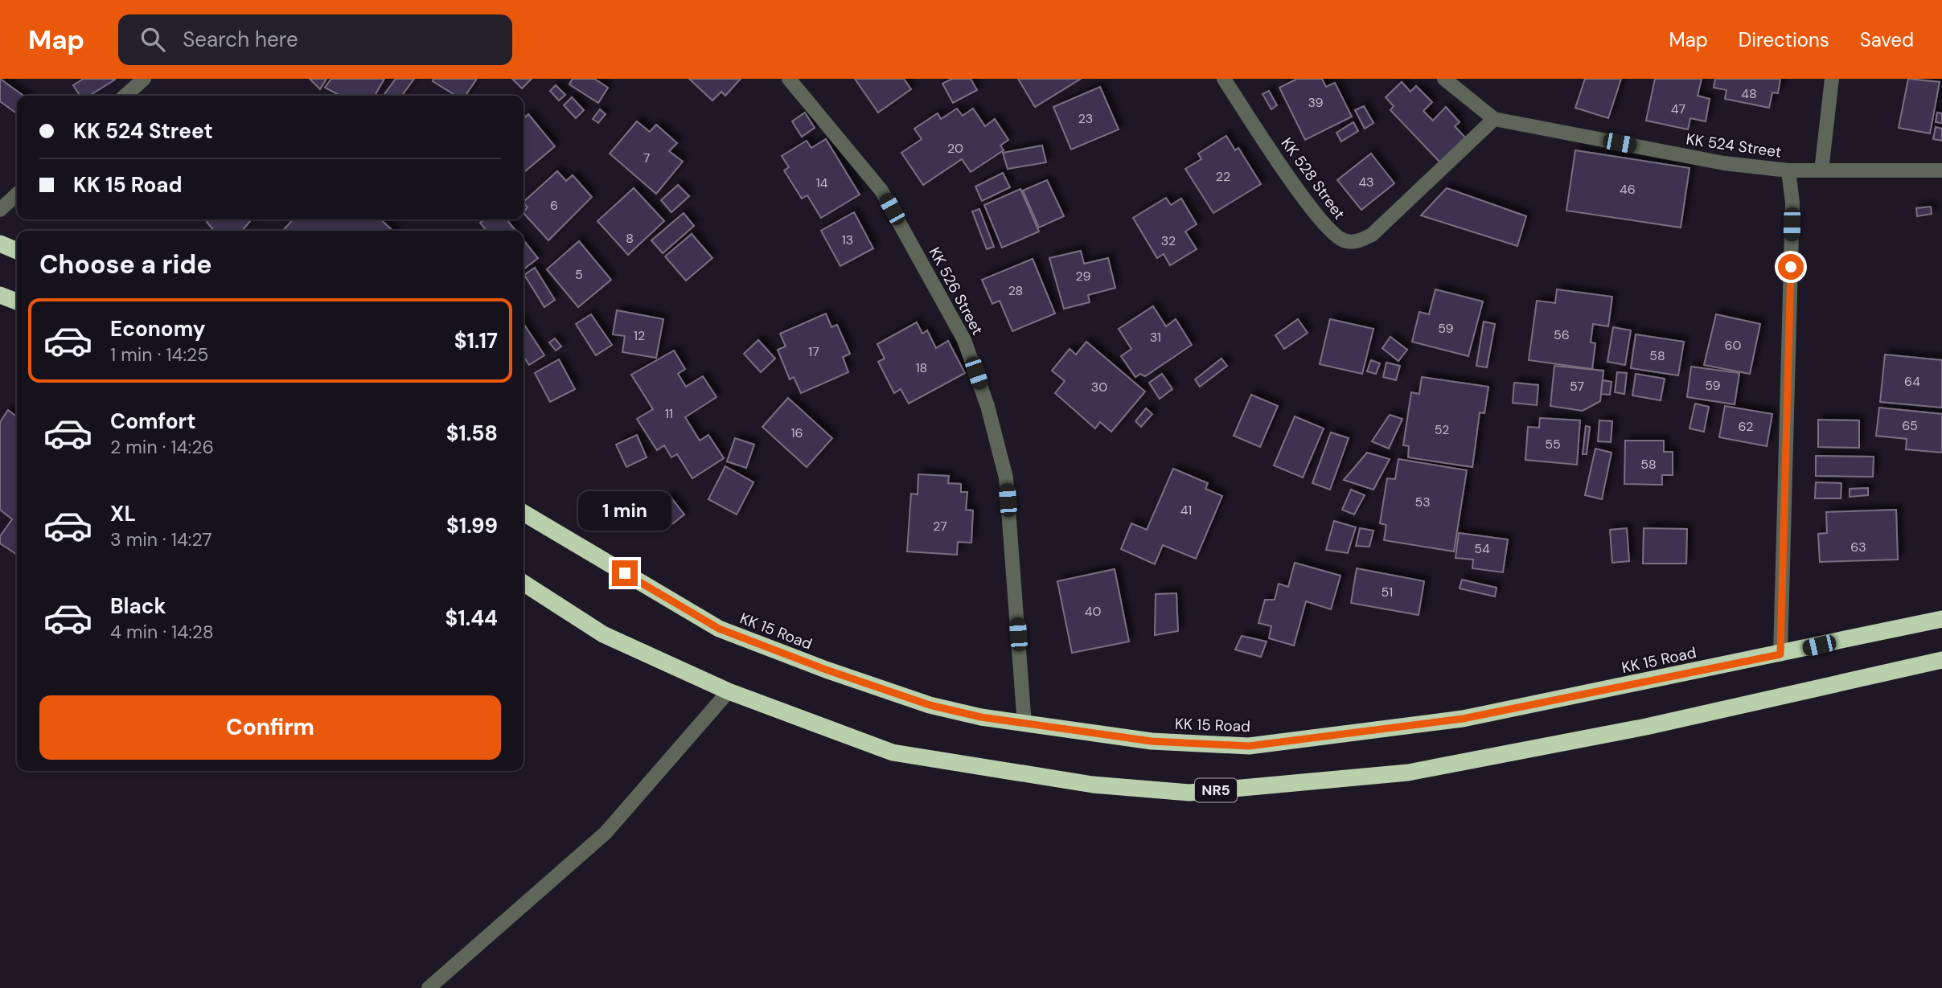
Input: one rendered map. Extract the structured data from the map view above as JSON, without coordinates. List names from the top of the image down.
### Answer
{
  "streets": {
    "highway": ["KK 15 Road", "NR5"],
    "street": ["KK 524 Street", "KK 528 Street", "KK 526 Street"]
  },
  "crossings": [
    ["KK 524 Street", "KK 528 Street"],
    ["KK 524 Street", "KK 15 Road"],
    ["KK 526 Street", "KK 15 Road"]
  ],
  "house_numbers": [
    "48",
    "39",
    "47",
    "23",
    "20",
    "7",
    "22",
    "43",
    "14",
    "46",
    "6",
    "8",
    "13",
    "32",
    "5",
    "29",
    "28",
    "59",
    "56",
    "12",
    "31",
    "60",
    "17",
    "58",
    "18",
    "64",
    "59",
    "57",
    "30",
    "11",
    "65",
    "62",
    "52",
    "16",
    "55",
    "58",
    "53",
    "41",
    "27",
    "63",
    "54",
    "51",
    "40"
  ],
  "page": {
    "header": "Map",
    "search": "Search here",
    "nav": ["Map", "Directions", "Saved"],
    "banner": ["KK 524 Street", "KK 15 Road"],
    "heading": "Choose a ride",
    "list": [
      {
        "name": "Economy",
        "note": "1 min · 14:25",
        "value": "$1.17"
      },
      {
        "name": "Comfort",
        "note": "2 min · 14:26",
        "value": "$1.58"
      },
      {
        "name": "XL",
        "note": "3 min · 14:27",
        "value": "$1.99"
      },
      {
        "name": "Black",
        "note": "4 min · 14:28",
        "value": "$1.44"
      }
    ],
    "bubble": "1 min",
    "buttons": "Confirm"
  }
}
